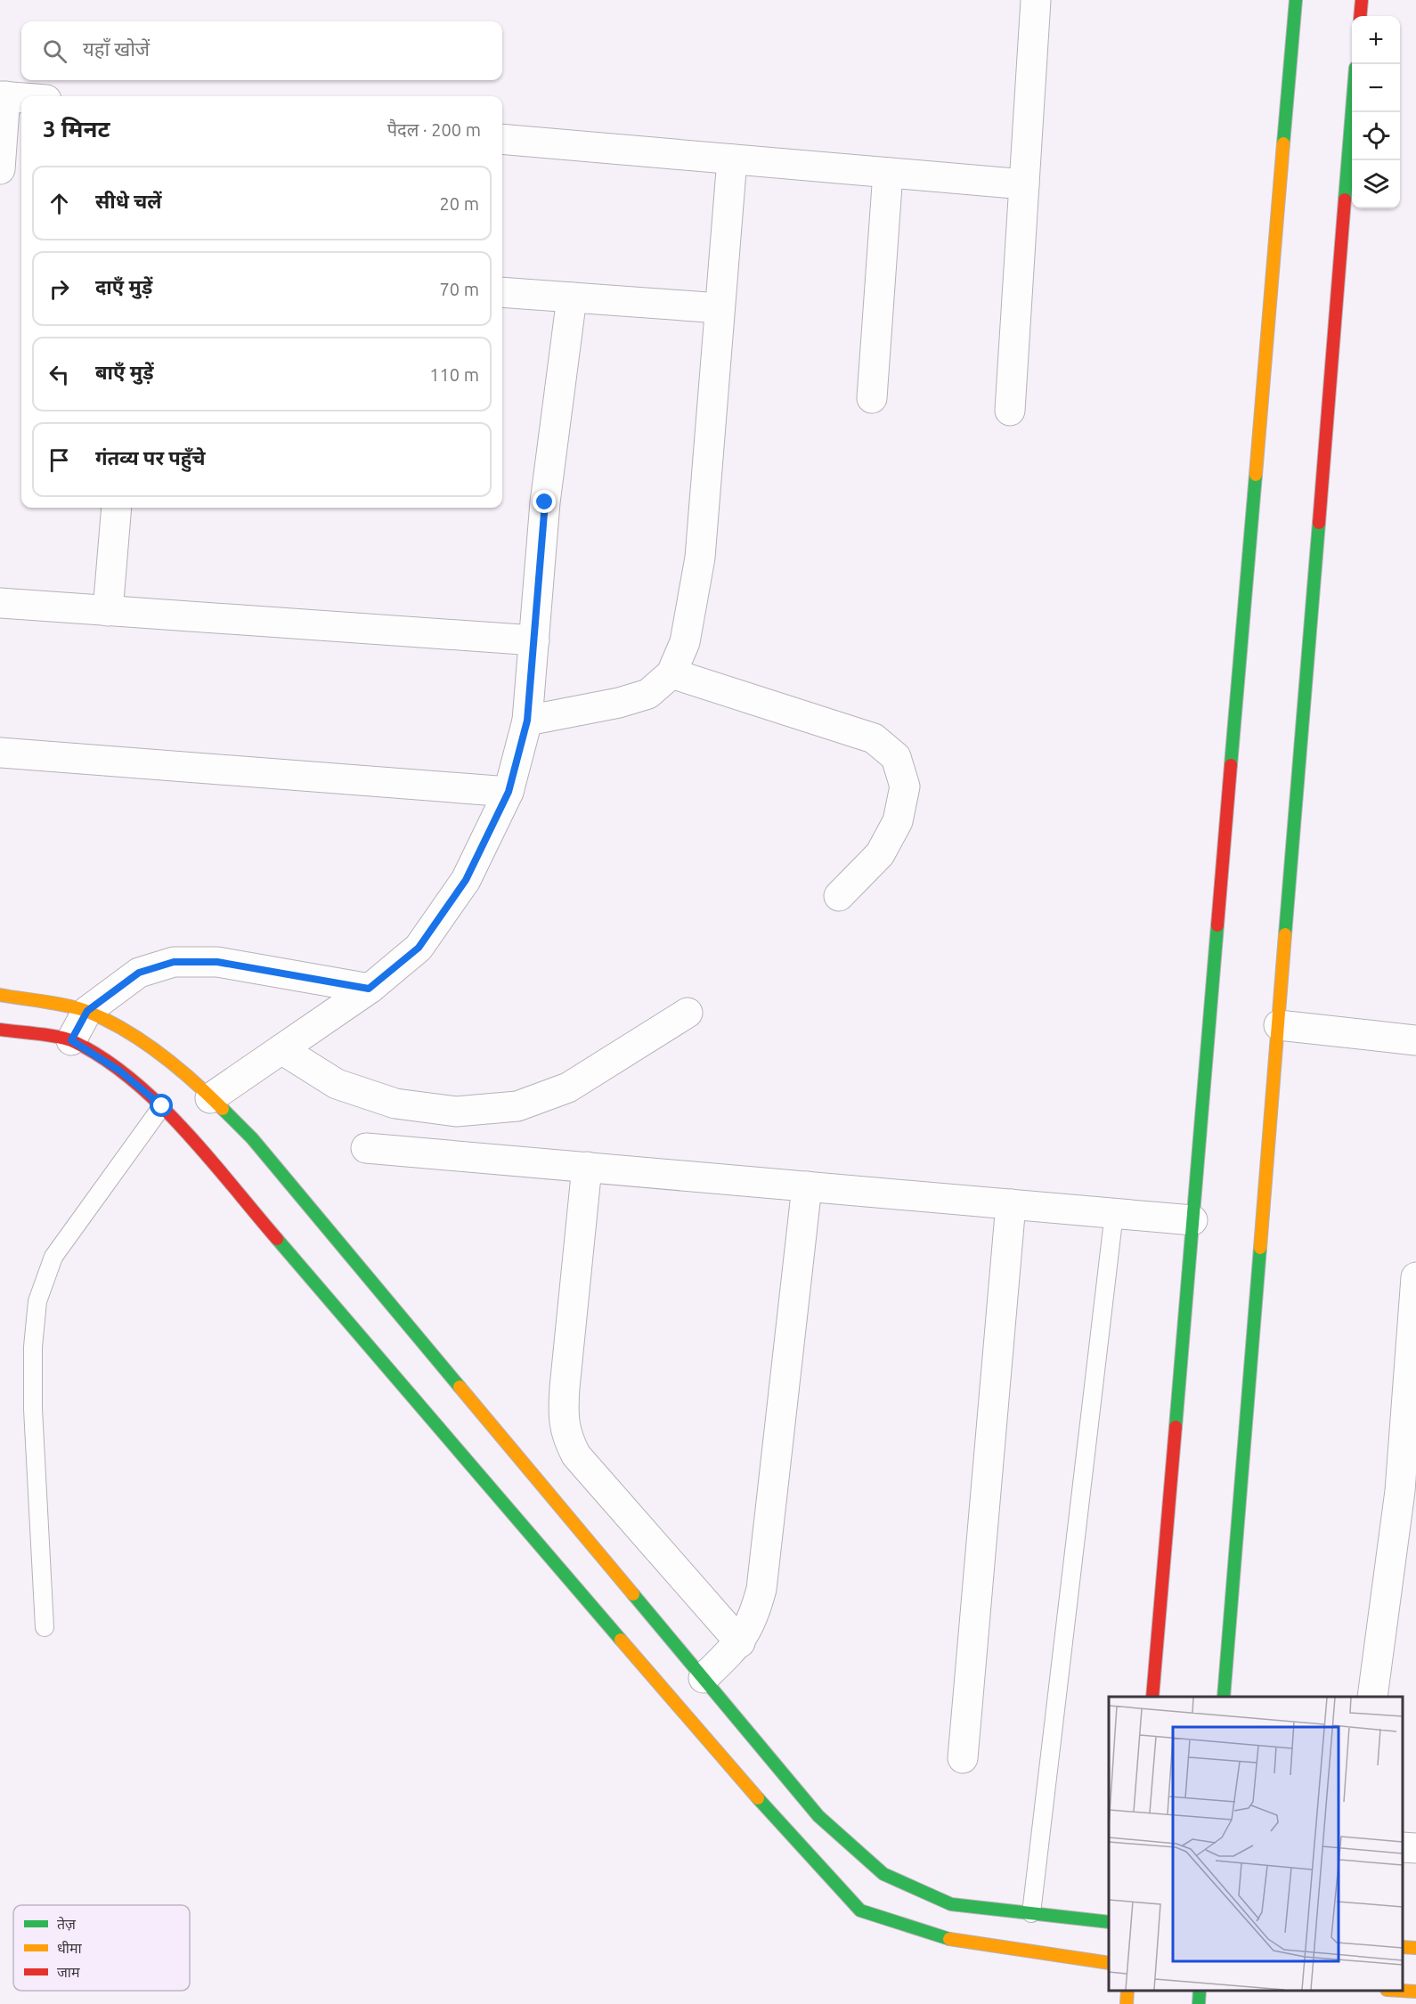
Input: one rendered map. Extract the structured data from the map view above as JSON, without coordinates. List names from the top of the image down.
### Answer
{
  "legend": ["तेज़", "धीमा", "जाम"],
  "page": {
    "map_buttons": ["+", "−"],
    "search": "यहाँ खोजें",
    "heading": ["3 मिनट", "पैदल · 200 m"],
    "list": [
      ["सीधे चलें", "20 m"],
      ["दाएँ मुड़ें", "70 m"],
      ["बाएँ मुड़ें", "110 m"],
      "गंतव्य पर पहुँचे"
    ]
  }
}
